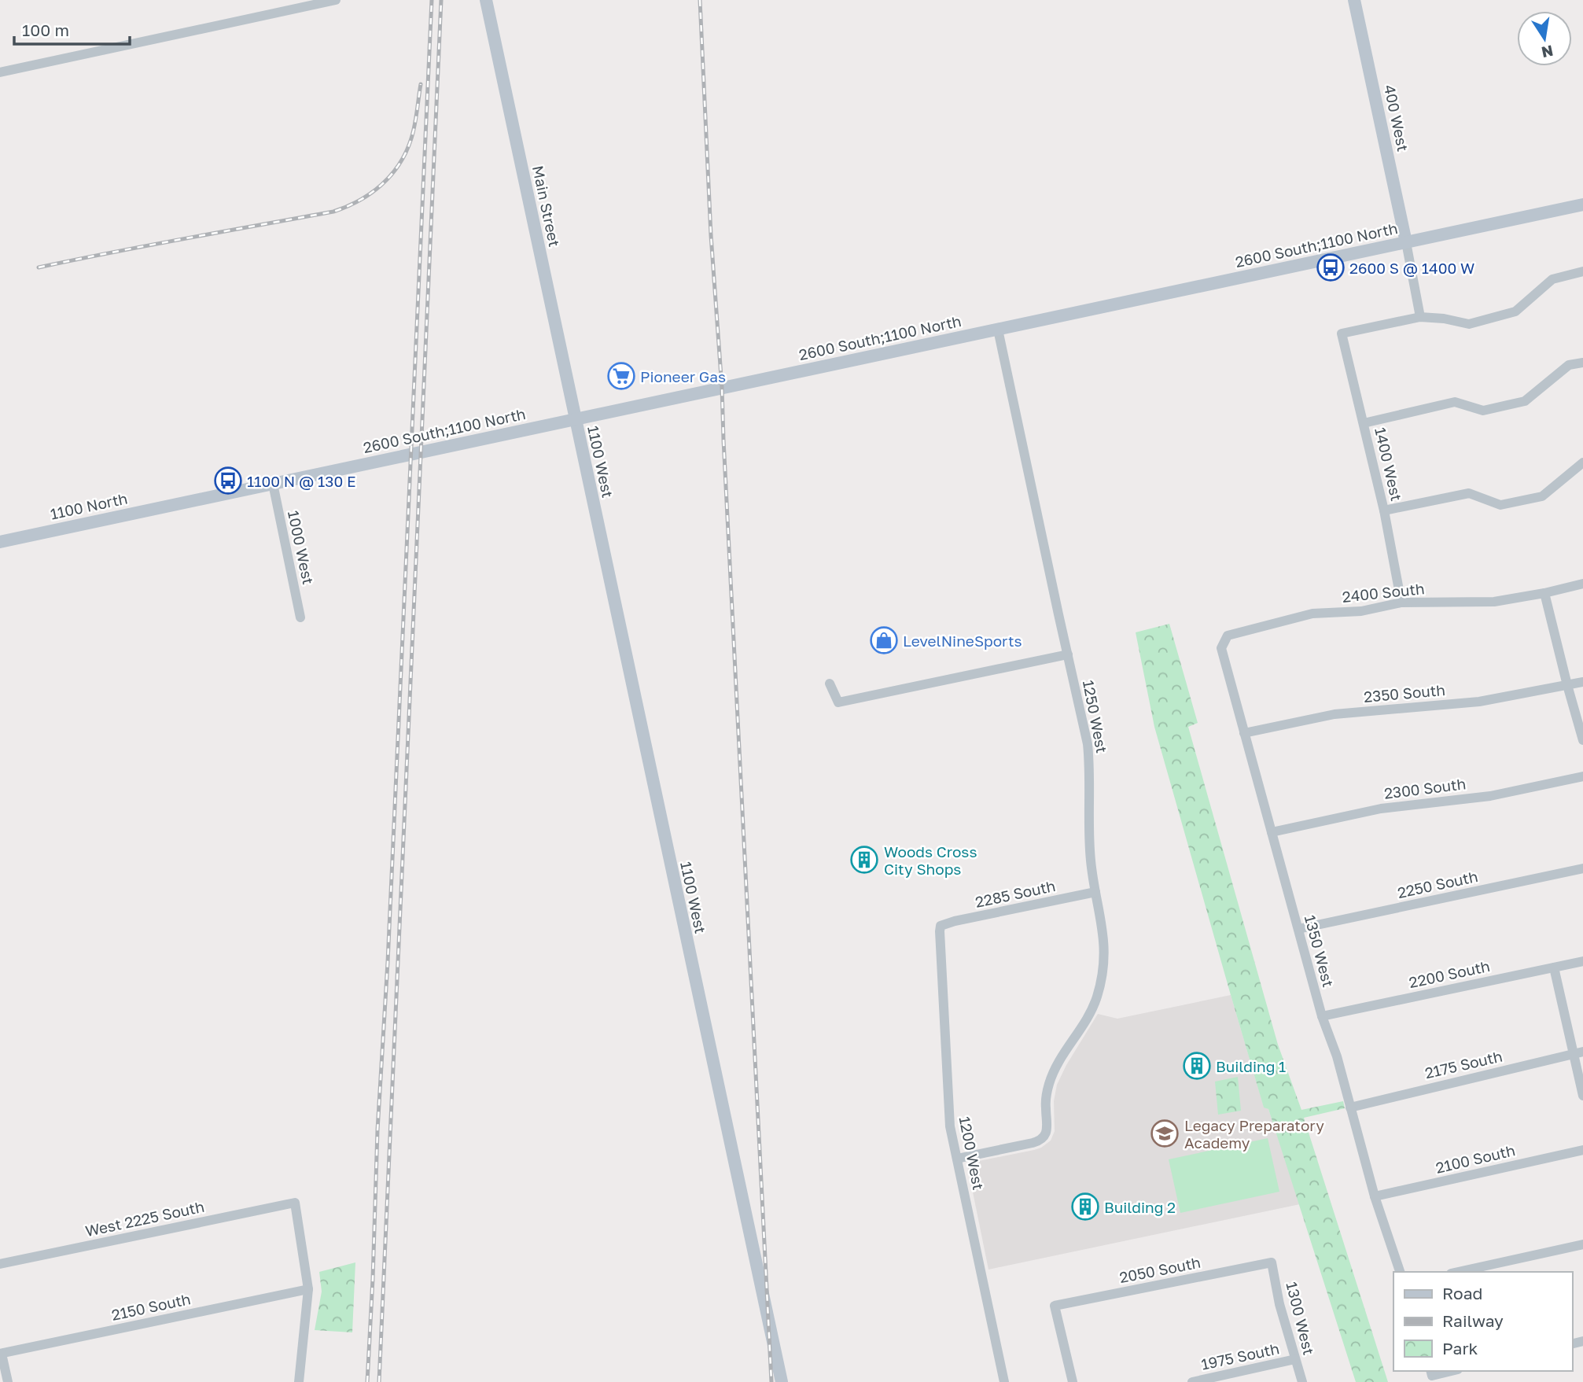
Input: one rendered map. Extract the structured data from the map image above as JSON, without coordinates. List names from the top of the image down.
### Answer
{
  "streets": {
    "street": [
      "400 West",
      "Main Street",
      "2600 South;1100 North",
      "1100 West",
      "1400 West",
      "1100 North",
      "1000 West",
      "2400 South",
      "2350 South",
      "1250 West",
      "2300 South",
      "2250 South",
      "2285 South",
      "1350 West",
      "2200 South",
      "2175 South",
      "1200 West",
      "2100 South",
      "West 2225 South",
      "2050 South",
      "2150 South",
      "1300 West",
      "1975 South"
    ]
  },
  "crossings": [
    ["400 West", "2600 South;1100 North"],
    ["Main Street", "2600 South;1100 North"],
    ["Main Street", "1100 West"],
    ["2600 South;1100 North", "1100 West"],
    ["2600 South;1100 North", "1100 North"],
    ["2600 South;1100 North", "1000 West"],
    ["2600 South;1100 North", "1250 West"],
    ["1400 West", "2400 South"],
    ["2400 South", "1350 West"],
    ["2350 South", "1350 West"],
    ["1250 West", "2285 South"],
    ["1250 West", "1200 West"],
    ["2300 South", "1350 West"],
    ["2250 South", "1350 West"],
    ["2285 South", "1200 West"],
    ["1350 West", "2200 South"],
    ["1350 West", "2175 South"],
    ["1350 West", "2100 South"],
    ["West 2225 South", "2150 South"],
    ["2050 South", "1300 West"],
    ["1300 West", "1975 South"]
  ],
  "places": {
    "bus stop": ["2600 S @ 1400 W", "1100 N @ 130 E"],
    "supermarket": ["Pioneer Gas"],
    "shop": ["LevelNineSports"],
    "building": ["Woods Cross City Shops", "Building 1", "Building 2"],
    "school or university": ["Legacy Preparatory Academy"]
  },
  "legend": ["Road", "Railway", "Park"],
  "scale_bar": "100 m",
  "north": "bottom"
}
